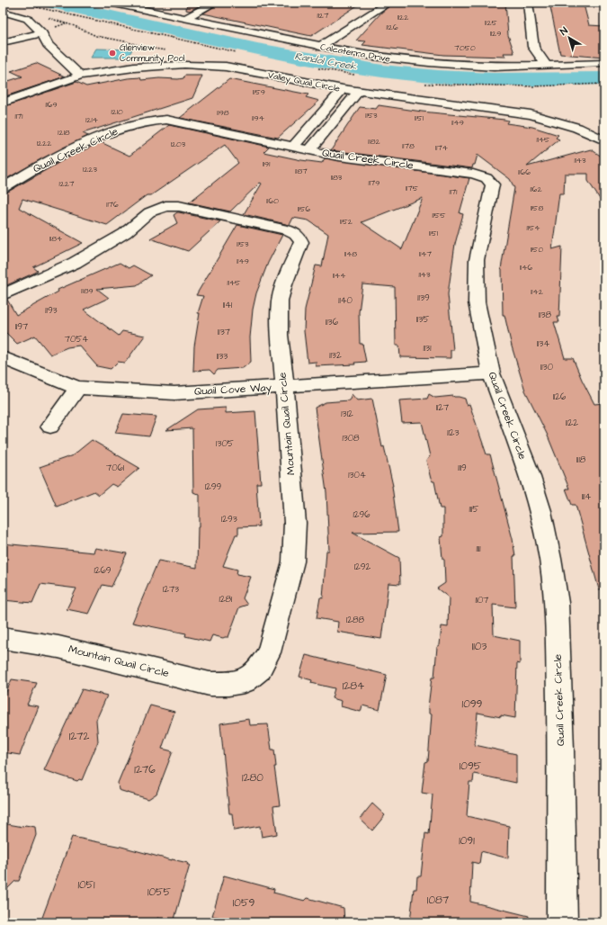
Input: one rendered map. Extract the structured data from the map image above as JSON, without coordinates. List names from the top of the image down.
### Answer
{
  "streets": {
    "street": [
      "Calcaterra Drive",
      "Valley Quail Circle",
      "Quail Creek Circle",
      "Quail Cove Way",
      "Mountain Quail Circle"
    ]
  },
  "crossings": [
    ["Quail Creek Circle", "Quail Cove Way"],
    ["Quail Cove Way", "Mountain Quail Circle"]
  ],
  "water": ["Randol Creek"],
  "places": ["Glenview Community Pool"],
  "house_numbers": [
    "1127",
    "1122",
    "1125",
    "1126",
    "1129",
    "7050",
    "1159",
    "1169",
    "1210",
    "1198",
    "1153",
    "1171",
    "1194",
    "1151",
    "1214",
    "1149",
    "1218",
    "1145",
    "1182",
    "1222",
    "1203",
    "1178",
    "1174",
    "1143",
    "1191",
    "1223",
    "1187",
    "1166",
    "1183",
    "1179",
    "1227",
    "1175",
    "1162",
    "1171",
    "1160",
    "1176",
    "1158",
    "1156",
    "1155",
    "1152",
    "1154",
    "1151",
    "1184",
    "1153",
    "1150",
    "1148",
    "1147",
    "1149",
    "1146",
    "1143",
    "1144",
    "1145",
    "1189",
    "1142",
    "1139",
    "1140",
    "1141",
    "1193",
    "1138",
    "1135",
    "1136",
    "1197",
    "1137",
    "7054",
    "1134",
    "1131",
    "1132",
    "1133",
    "1130",
    "1126",
    "1127",
    "1312",
    "1122",
    "1123",
    "1308",
    "1305",
    "1118",
    "7061",
    "1119",
    "1304",
    "1299",
    "1114",
    "1115",
    "1296",
    "1293",
    "1111",
    "1292",
    "1269",
    "1273",
    "1281",
    "1107",
    "1288",
    "1103",
    "1284",
    "1099",
    "1272",
    "1095",
    "1276",
    "1280",
    "1091",
    "1051",
    "1055",
    "1087",
    "1059"
  ],
  "north": "top left"
}
